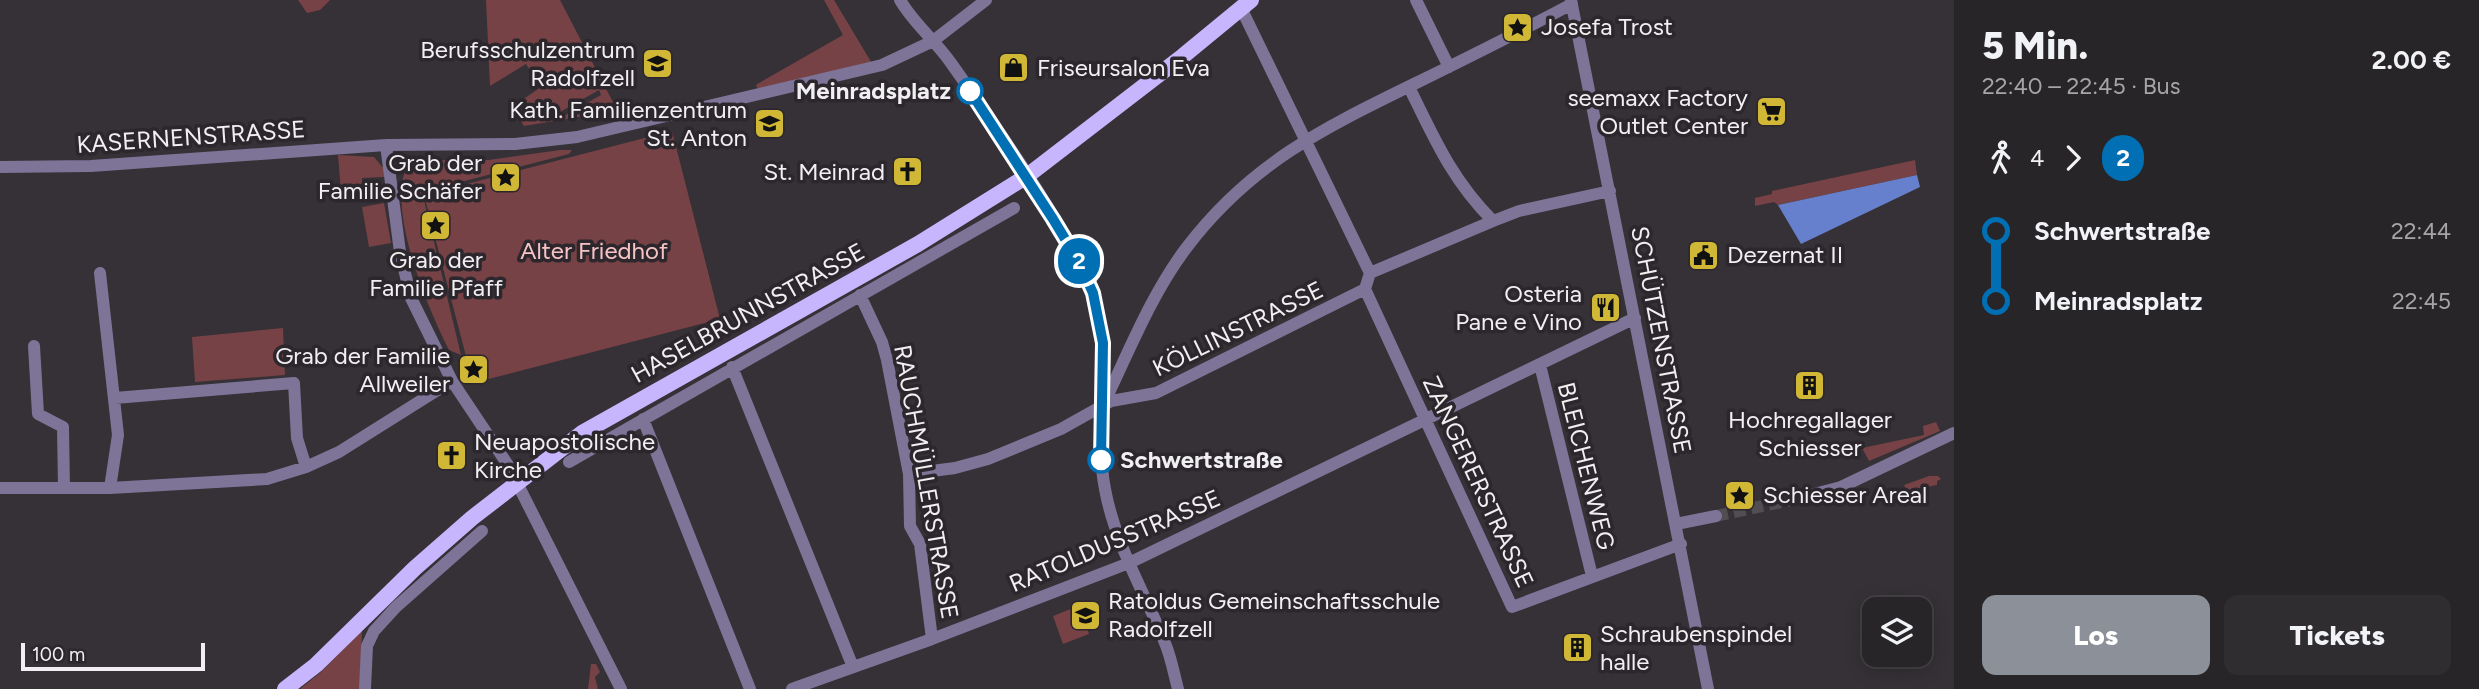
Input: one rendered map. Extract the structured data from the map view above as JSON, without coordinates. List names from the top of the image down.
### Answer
{
  "streets": {
    "main road": ["HASELBRUNNSTRASSE"],
    "street": [
      "KASERNENSTRASSE",
      "KÖLLINSTRASSE",
      "SCHÜTZENSTRASSE",
      "BLEICHENWEG",
      "RAUCHMÜLLERSTRASSE",
      "ZANGERERSTRASSE",
      "RATOLDUSSTRASSE"
    ]
  },
  "crossings": [
    ["HASELBRUNNSTRASSE", "RAUCHMÜLLERSTRASSE"],
    ["KÖLLINSTRASSE", "RAUCHMÜLLERSTRASSE"],
    ["KÖLLINSTRASSE", "ZANGERERSTRASSE"],
    ["SCHÜTZENSTRASSE", "ZANGERERSTRASSE"],
    ["SCHÜTZENSTRASSE", "RATOLDUSSTRASSE"],
    ["BLEICHENWEG", "ZANGERERSTRASSE"],
    ["BLEICHENWEG", "RATOLDUSSTRASSE"],
    ["RAUCHMÜLLERSTRASSE", "RATOLDUSSTRASSE"],
    ["ZANGERERSTRASSE", "RATOLDUSSTRASSE"]
  ],
  "parks": ["Alter Friedhof"],
  "places": {
    "place": [
      "Josefa Trost",
      "Grab der Familie Schäfer",
      "Grab der Familie Pfaff",
      "Grab der Familie Allweiler",
      "Schiesser Areal"
    ],
    "school or university": ["Berufsschulzentrum Radolfzell", "Kath. Familienzentrum St. Anton", "Ratoldus Gemeinschaftsschule Radolfzell"],
    "shop": ["Friseursalon Eva"],
    "other": ["Meinradsplatz", "Schwertstraße"],
    "supermarket": ["seemaxx Factory Outlet Center"],
    "church": ["St. Meinrad", "Neuapostolische Kirche"],
    "public building": ["Dezernat II"],
    "restaurant": ["Osteria Pane e Vino"],
    "building": ["Hochregallager Schiesser", "Schraubenspindel halle"]
  },
  "lines": ["bus line 2"],
  "scale_bar": "100 m",
  "page": {
    "on_map": "2",
    "heading": ["5 Min.", "22:40 – 22:45 · Bus", "2.00 €"],
    "legs": ["4", "2"],
    "list": [
      {
        "name": "Schwertstraße",
        "value": "22:44"
      },
      {
        "name": "Meinradsplatz",
        "value": "22:45"
      }
    ],
    "buttons": ["Los", "Tickets"],
    "scale": "100 m"
  }
}
